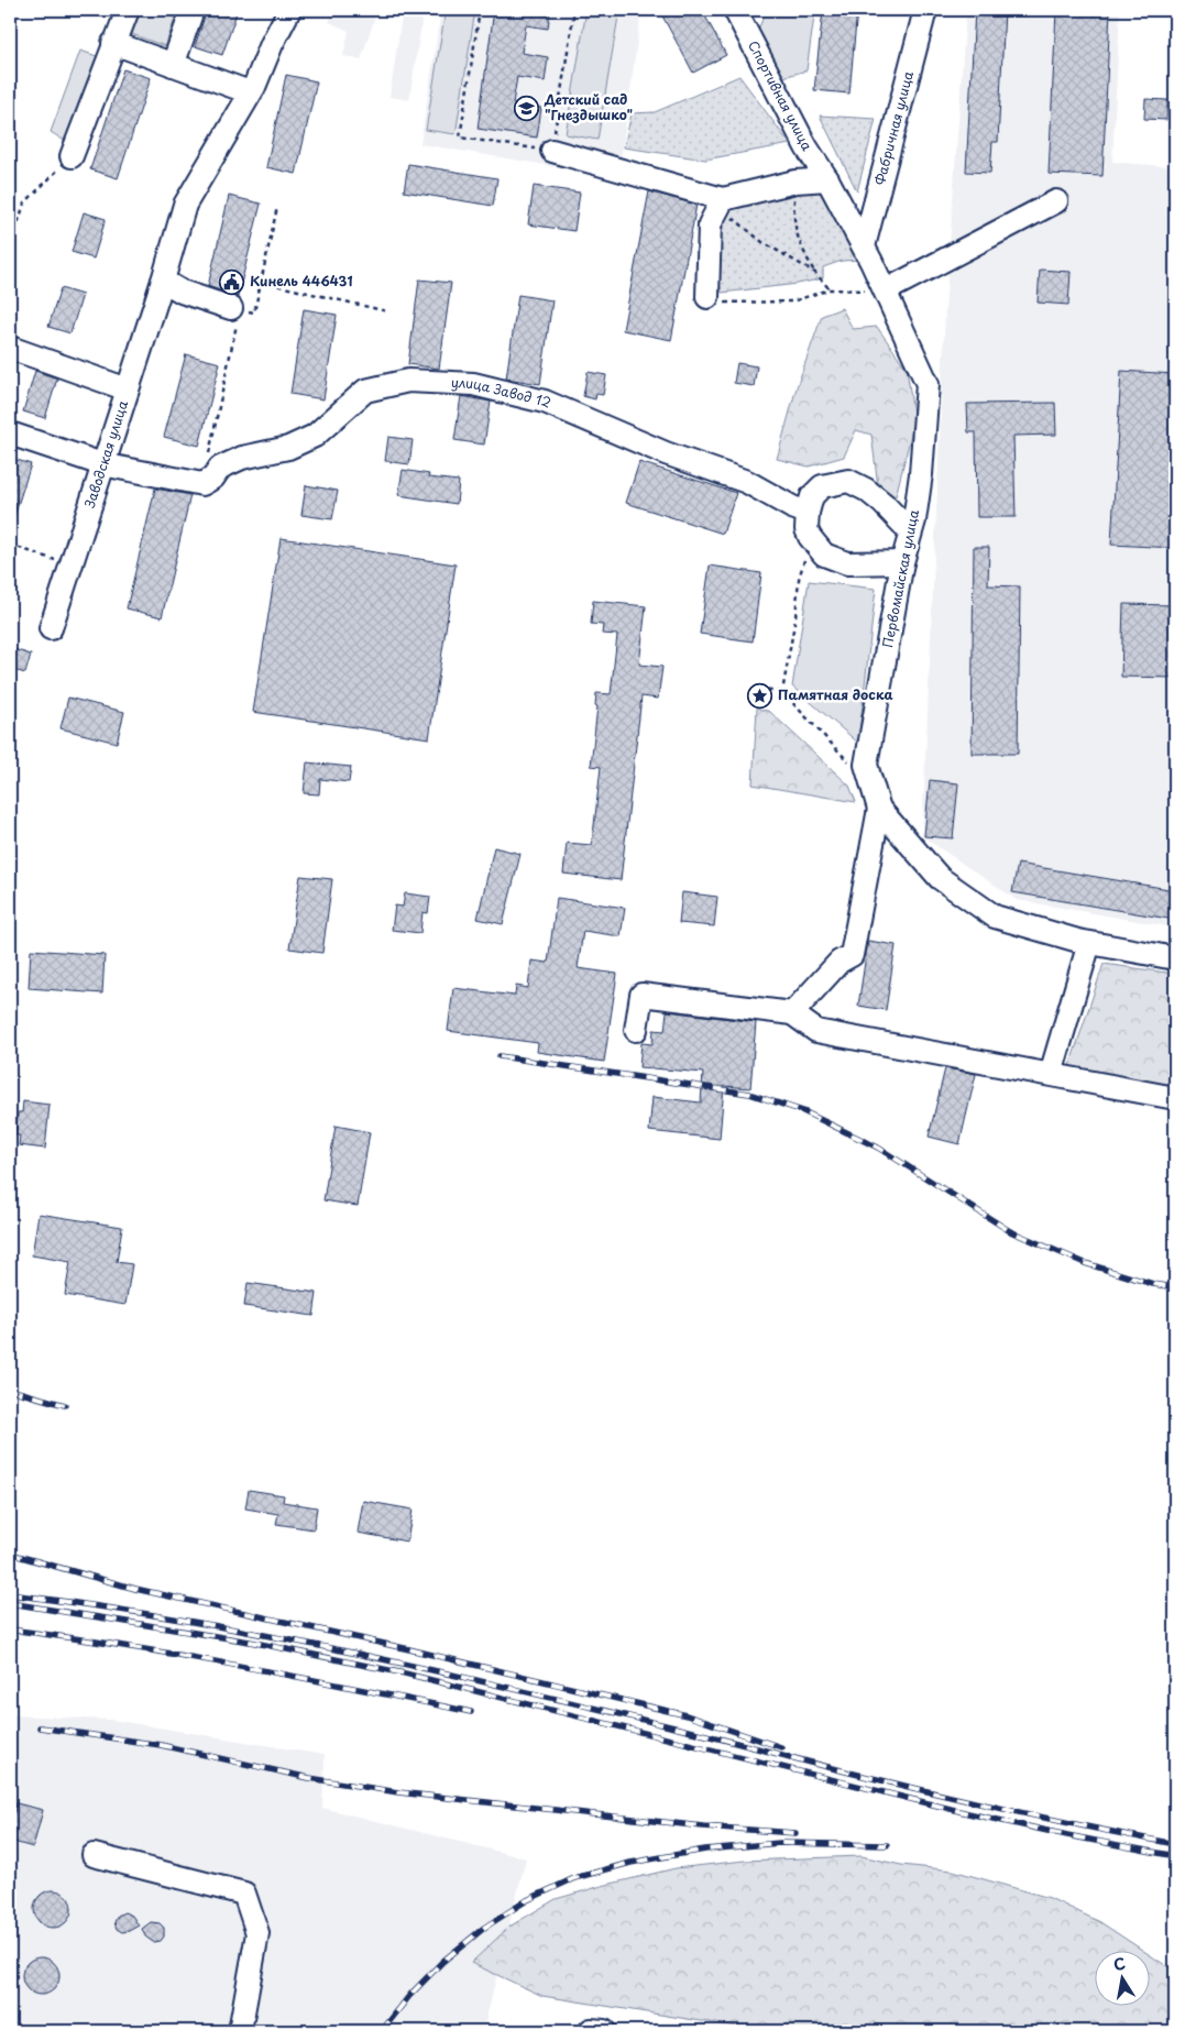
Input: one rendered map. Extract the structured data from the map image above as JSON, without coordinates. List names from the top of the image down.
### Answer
{
  "streets": {
    "street": [
      "Спортивная улица",
      "Фабричная улица",
      "улица Завод 12",
      "Заводская улица",
      "Первомайская улица"
    ]
  },
  "crossings": [
    ["Спортивная улица", "Фабричная улица"],
    ["Спортивная улица", "Первомайская улица"],
    ["Фабричная улица", "Первомайская улица"],
    ["улица Завод 12", "Заводская улица"],
    ["улица Завод 12", "Первомайская улица"]
  ],
  "places": {
    "school or university": ["Детский сад \"Гнездышко\""],
    "public building": ["Кинель 446431"],
    "place": ["Памятная доска"]
  },
  "north": "top"
}
